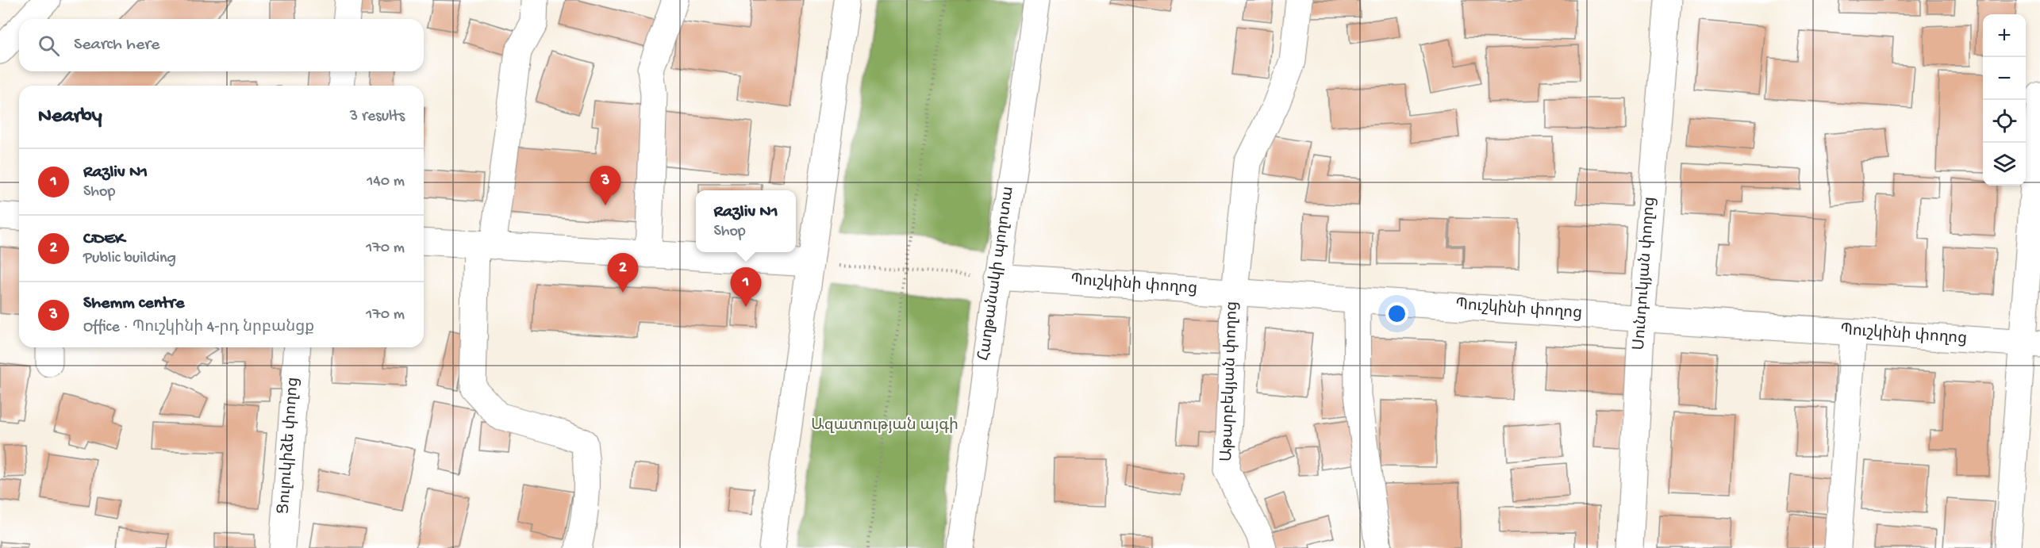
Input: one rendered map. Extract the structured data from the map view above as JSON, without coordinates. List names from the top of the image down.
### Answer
{
  "streets": {
    "main road": [
      "Հաղթանակի պողոտա",
      "Սունդուկյան փողոց",
      "Պուշկինի փողոց",
      "Աթարբեկյան փողոց",
      "Ցուլուկիձե փողոց"
    ]
  },
  "crossings": [
    ["Հաղթանակի պողոտա", "Պուշկինի փողոց"],
    ["Սունդուկյան փողոց", "Պուշկինի փողոց"],
    ["Պուշկինի փողոց", "Աթարբեկյան փողոց"]
  ],
  "parks": ["Ազատության այգի"],
  "page": {
    "map_buttons": ["+", "−"],
    "search": "Search here",
    "heading": ["Nearby", "3 results"],
    "list": [
      {
        "mark": "1",
        "name": "Razliv N1",
        "note": "Shop",
        "value": "140 m"
      },
      {
        "mark": "2",
        "name": "CDEK",
        "note": "Public building",
        "value": "170 m"
      },
      {
        "mark": "3",
        "name": "Shemm centre",
        "note": "Office · Պուշկինի 4-րդ նրբանցք",
        "value": "170 m"
      }
    ],
    "pins": ["3", "2", "1"],
    "popup": ["Razliv N1", "Shop"]
  }
}
